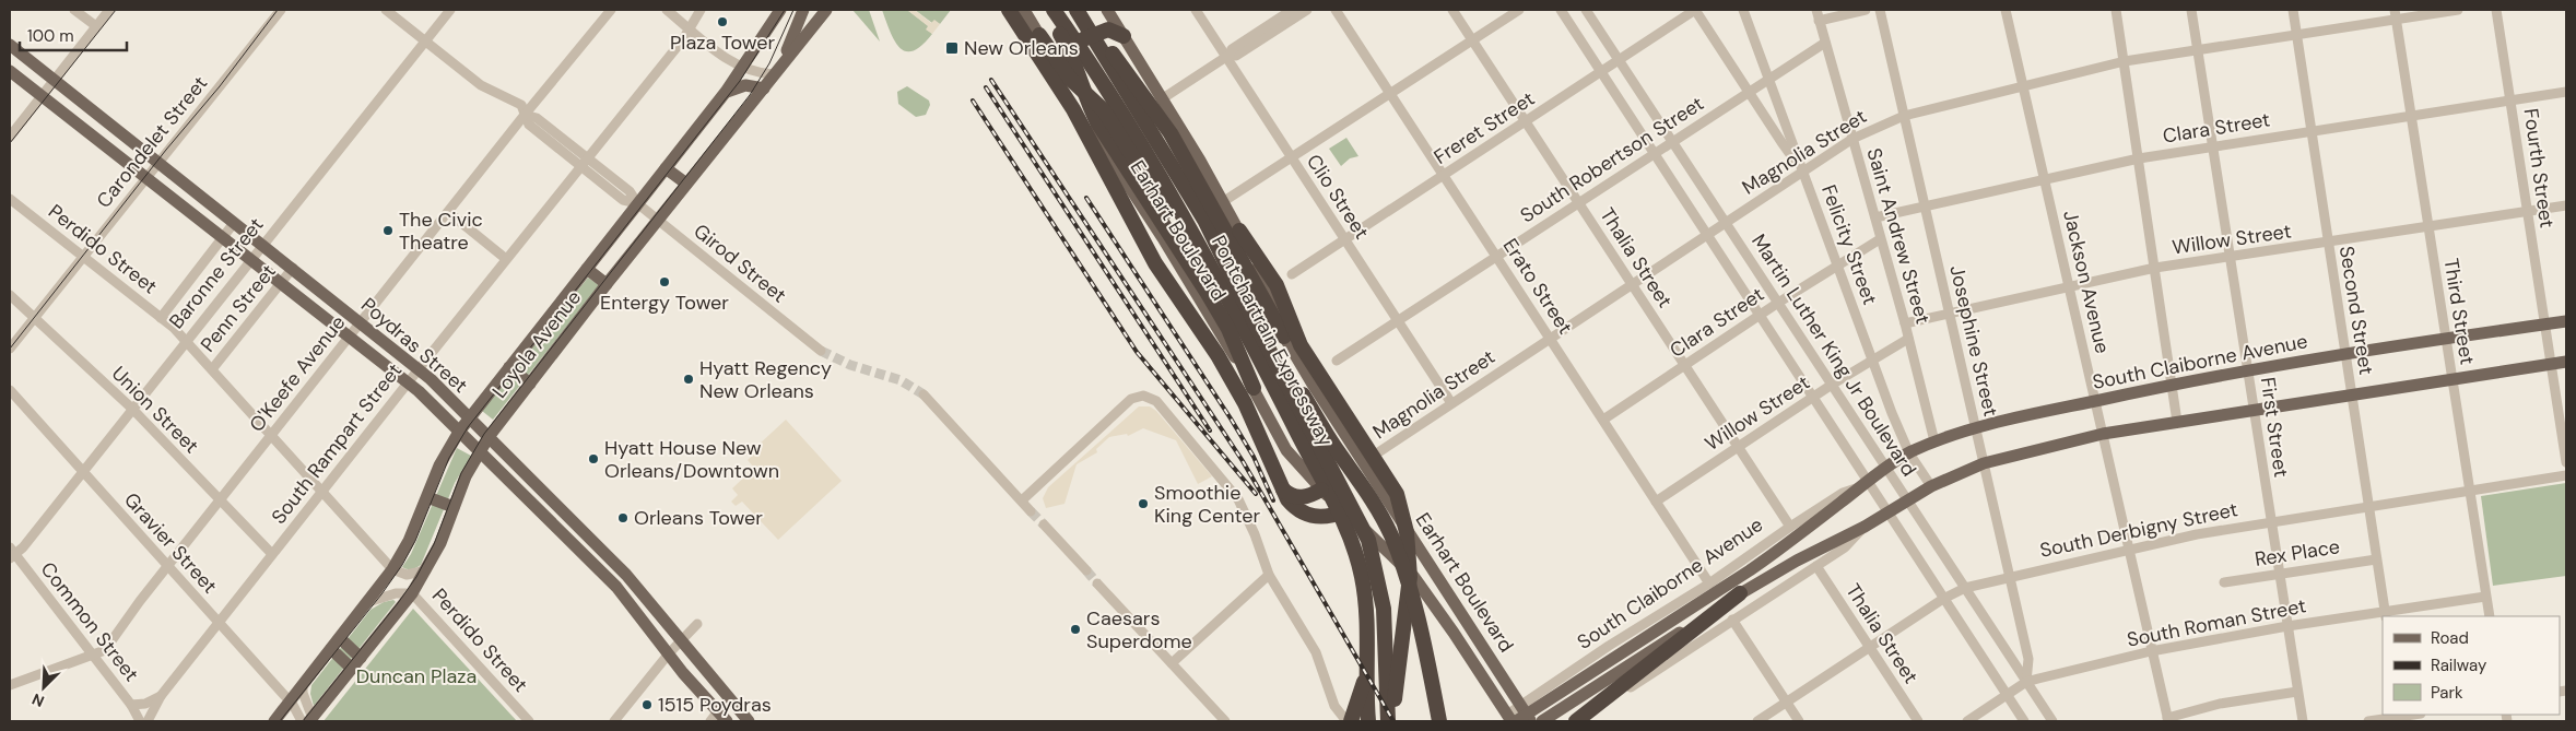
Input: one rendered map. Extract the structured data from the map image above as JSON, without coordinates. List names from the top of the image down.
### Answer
{
  "streets": {
    "highway": ["Pontchartrain Expressway"],
    "main road": [
      "Earhart Boulevard",
      "Loyola Avenue",
      "Poydras Street",
      "South Claiborne Avenue"
    ],
    "street": [
      "Freret Street",
      "Clara Street",
      "Carondelet Street",
      "Magnolia Street",
      "South Robertson Street",
      "Fourth Street",
      "Clio Street",
      "Saint Andrew Street",
      "Willow Street",
      "Felicity Street",
      "Perdido Street",
      "Thalia Street",
      "Girod Street",
      "Baronne Street",
      "Jackson Avenue",
      "Erato Street",
      "Penn Street",
      "Second Street",
      "Third Street",
      "Josephine Street",
      "Martin Luther King Jr Boulevard",
      "O'Keefe Avenue",
      "Union Street",
      "First Street",
      "South Rampart Street",
      "South Derbigny Street",
      "Gravier Street",
      "Rex Place",
      "Common Street",
      "South Roman Street"
    ]
  },
  "crossings": [
    ["Freret Street", "Clio Street"],
    ["Freret Street", "Thalia Street"],
    ["Freret Street", "Erato Street"],
    ["Freret Street", "Martin Luther King Jr Boulevard"],
    ["Clara Street", "Fourth Street"],
    ["Clara Street", "Saint Andrew Street"],
    ["Clara Street", "Felicity Street"],
    ["Clara Street", "Thalia Street"],
    ["Clara Street", "Jackson Avenue"],
    ["Clara Street", "Erato Street"],
    ["Clara Street", "Second Street"],
    ["Clara Street", "Third Street"],
    ["Clara Street", "Josephine Street"],
    ["Clara Street", "Martin Luther King Jr Boulevard"],
    ["Clara Street", "First Street"],
    ["Carondelet Street", "Perdido Street"],
    ["Carondelet Street", "Poydras Street"],
    ["Carondelet Street", "Union Street"],
    ["Magnolia Street", "Clio Street"],
    ["Magnolia Street", "Earhart Boulevard"],
    ["Magnolia Street", "Saint Andrew Street"],
    ["Magnolia Street", "Felicity Street"],
    ["Magnolia Street", "Thalia Street"],
    ["Magnolia Street", "Jackson Avenue"],
    ["Magnolia Street", "Erato Street"],
    ["Magnolia Street", "Second Street"],
    ["Magnolia Street", "Third Street"],
    ["Magnolia Street", "Josephine Street"],
    ["Magnolia Street", "Martin Luther King Jr Boulevard"],
    ["Magnolia Street", "First Street"],
    ["South Robertson Street", "Clio Street"],
    ["South Robertson Street", "Saint Andrew Street"],
    ["South Robertson Street", "Felicity Street"],
    ["South Robertson Street", "Thalia Street"],
    ["South Robertson Street", "Erato Street"],
    ["South Robertson Street", "Martin Luther King Jr Boulevard"],
    ["Fourth Street", "Willow Street"],
    ["Fourth Street", "South Claiborne Avenue"],
    ["Earhart Boulevard", "South Claiborne Avenue"],
    ["Saint Andrew Street", "Willow Street"],
    ["Saint Andrew Street", "South Claiborne Avenue"],
    ["Willow Street", "Felicity Street"],
    ["Willow Street", "Thalia Street"],
    ["Willow Street", "Jackson Avenue"],
    ["Willow Street", "Erato Street"],
    ["Willow Street", "Second Street"],
    ["Willow Street", "Third Street"],
    ["Willow Street", "Josephine Street"],
    ["Willow Street", "Martin Luther King Jr Boulevard"],
    ["Willow Street", "First Street"],
    ["Felicity Street", "South Claiborne Avenue"],
    ["Perdido Street", "Baronne Street"],
    ["Perdido Street", "Penn Street"],
    ["Perdido Street", "Loyola Avenue"],
    ["Perdido Street", "O'Keefe Avenue"],
    ["Perdido Street", "South Rampart Street"],
    ["Thalia Street", "South Claiborne Avenue"],
    ["Thalia Street", "South Derbigny Street"],
    ["Girod Street", "Baronne Street"],
    ["Girod Street", "Loyola Avenue"],
    ["Girod Street", "O'Keefe Avenue"],
    ["Girod Street", "South Rampart Street"],
    ["Baronne Street", "Poydras Street"],
    ["Baronne Street", "Union Street"],
    ["Baronne Street", "Gravier Street"],
    ["Baronne Street", "Common Street"],
    ["Jackson Avenue", "South Claiborne Avenue"],
    ["Jackson Avenue", "South Derbigny Street"],
    ["Jackson Avenue", "South Roman Street"],
    ["Erato Street", "South Claiborne Avenue"],
    ["Penn Street", "Poydras Street"],
    ["Second Street", "South Claiborne Avenue"],
    ["Second Street", "South Derbigny Street"],
    ["Second Street", "Rex Place"],
    ["Second Street", "South Roman Street"],
    ["Third Street", "South Claiborne Avenue"],
    ["Third Street", "South Derbigny Street"],
    ["Third Street", "South Roman Street"],
    ["Josephine Street", "Martin Luther King Jr Boulevard"],
    ["Josephine Street", "South Claiborne Avenue"],
    ["Josephine Street", "South Derbigny Street"],
    ["Josephine Street", "South Roman Street"],
    ["Loyola Avenue", "Poydras Street"],
    ["Loyola Avenue", "Gravier Street"],
    ["Poydras Street", "O'Keefe Avenue"],
    ["Poydras Street", "South Rampart Street"],
    ["Martin Luther King Jr Boulevard", "South Claiborne Avenue"],
    ["Martin Luther King Jr Boulevard", "South Derbigny Street"],
    ["Martin Luther King Jr Boulevard", "South Roman Street"],
    ["South Claiborne Avenue", "First Street"],
    ["O'Keefe Avenue", "Union Street"],
    ["O'Keefe Avenue", "Gravier Street"],
    ["O'Keefe Avenue", "Common Street"],
    ["Union Street", "South Rampart Street"],
    ["First Street", "South Derbigny Street"],
    ["First Street", "Rex Place"],
    ["First Street", "South Roman Street"],
    ["South Rampart Street", "Gravier Street"],
    ["South Rampart Street", "Common Street"]
  ],
  "parks": ["Duncan Plaza"],
  "places": {
    "other": [
      "Plaza Tower",
      "The Civic Theatre",
      "Entergy Tower",
      "Hyatt Regency New Orleans",
      "Hyatt House New Orleans/Downtown",
      "Smoothie King Center",
      "Orleans Tower",
      "Caesars Superdome",
      "1515 Poydras"
    ],
    "transit": ["New Orleans"]
  },
  "legend": ["Road", "Railway", "Park"],
  "scale_bar": "100 m",
  "north": "bottom left"
}
